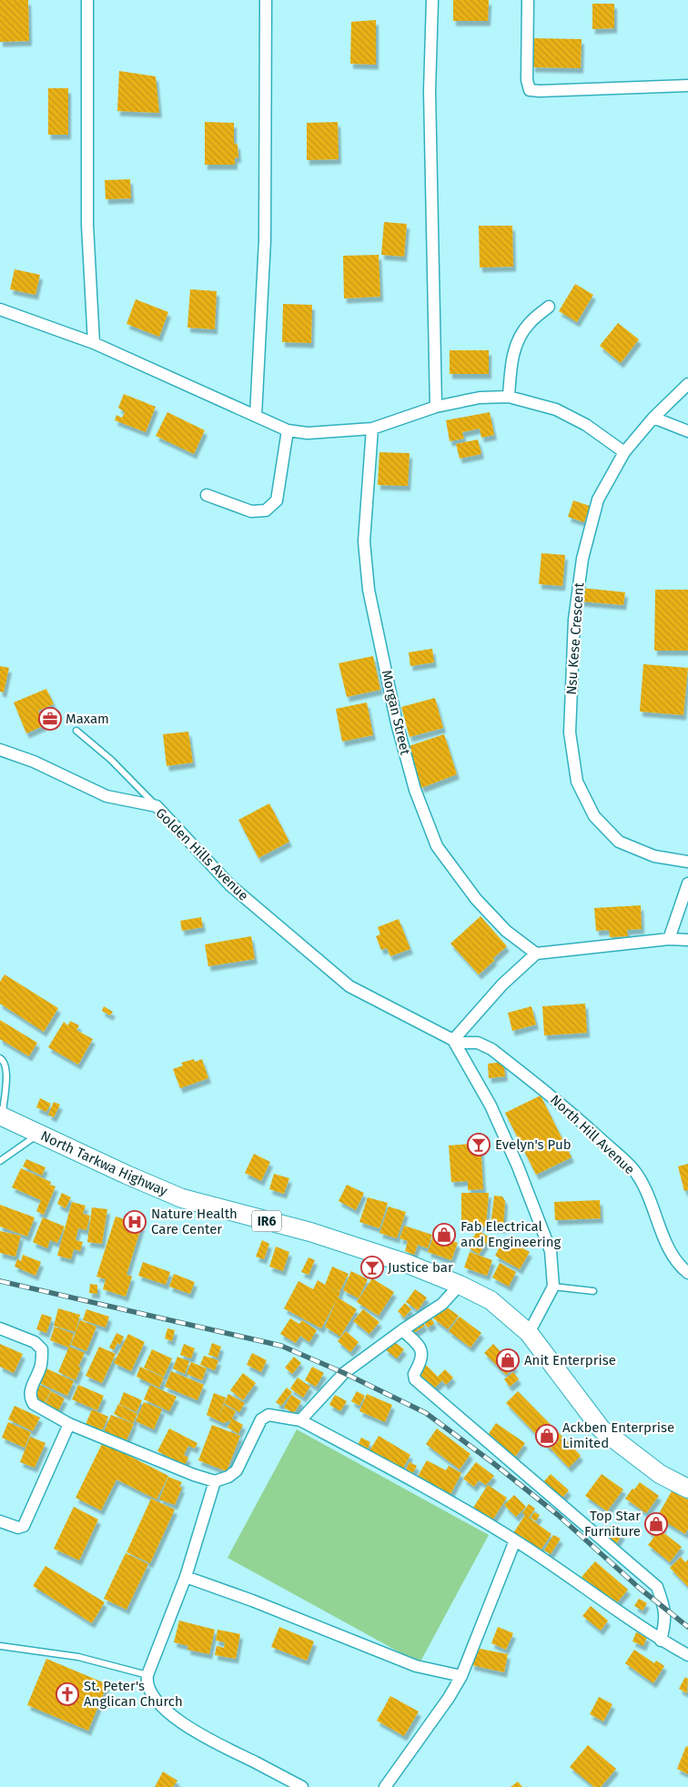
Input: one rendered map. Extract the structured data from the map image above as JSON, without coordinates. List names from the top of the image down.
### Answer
{
  "streets": {
    "main road": ["North Tarkwa Highway", "IR6"],
    "street": [
      "Nsu Kese Crescent",
      "Morgan Street",
      "Golden Hills Avenue",
      "North Hill Avenue"
    ]
  },
  "crossings": [
    ["Golden Hills Avenue", "North Hill Avenue"]
  ],
  "places": {
    "office": ["Maxam"],
    "bar": ["Evelyn's Pub", "Justice bar"],
    "hospital": ["Nature Health Care Center"],
    "shop": [
      "Fab Electrical and Engineering",
      "Anit Enterprise",
      "Ackben Enterprise Limited",
      "Top Star Furniture"
    ],
    "church": ["St. Peter's Anglican Church"]
  }
}
